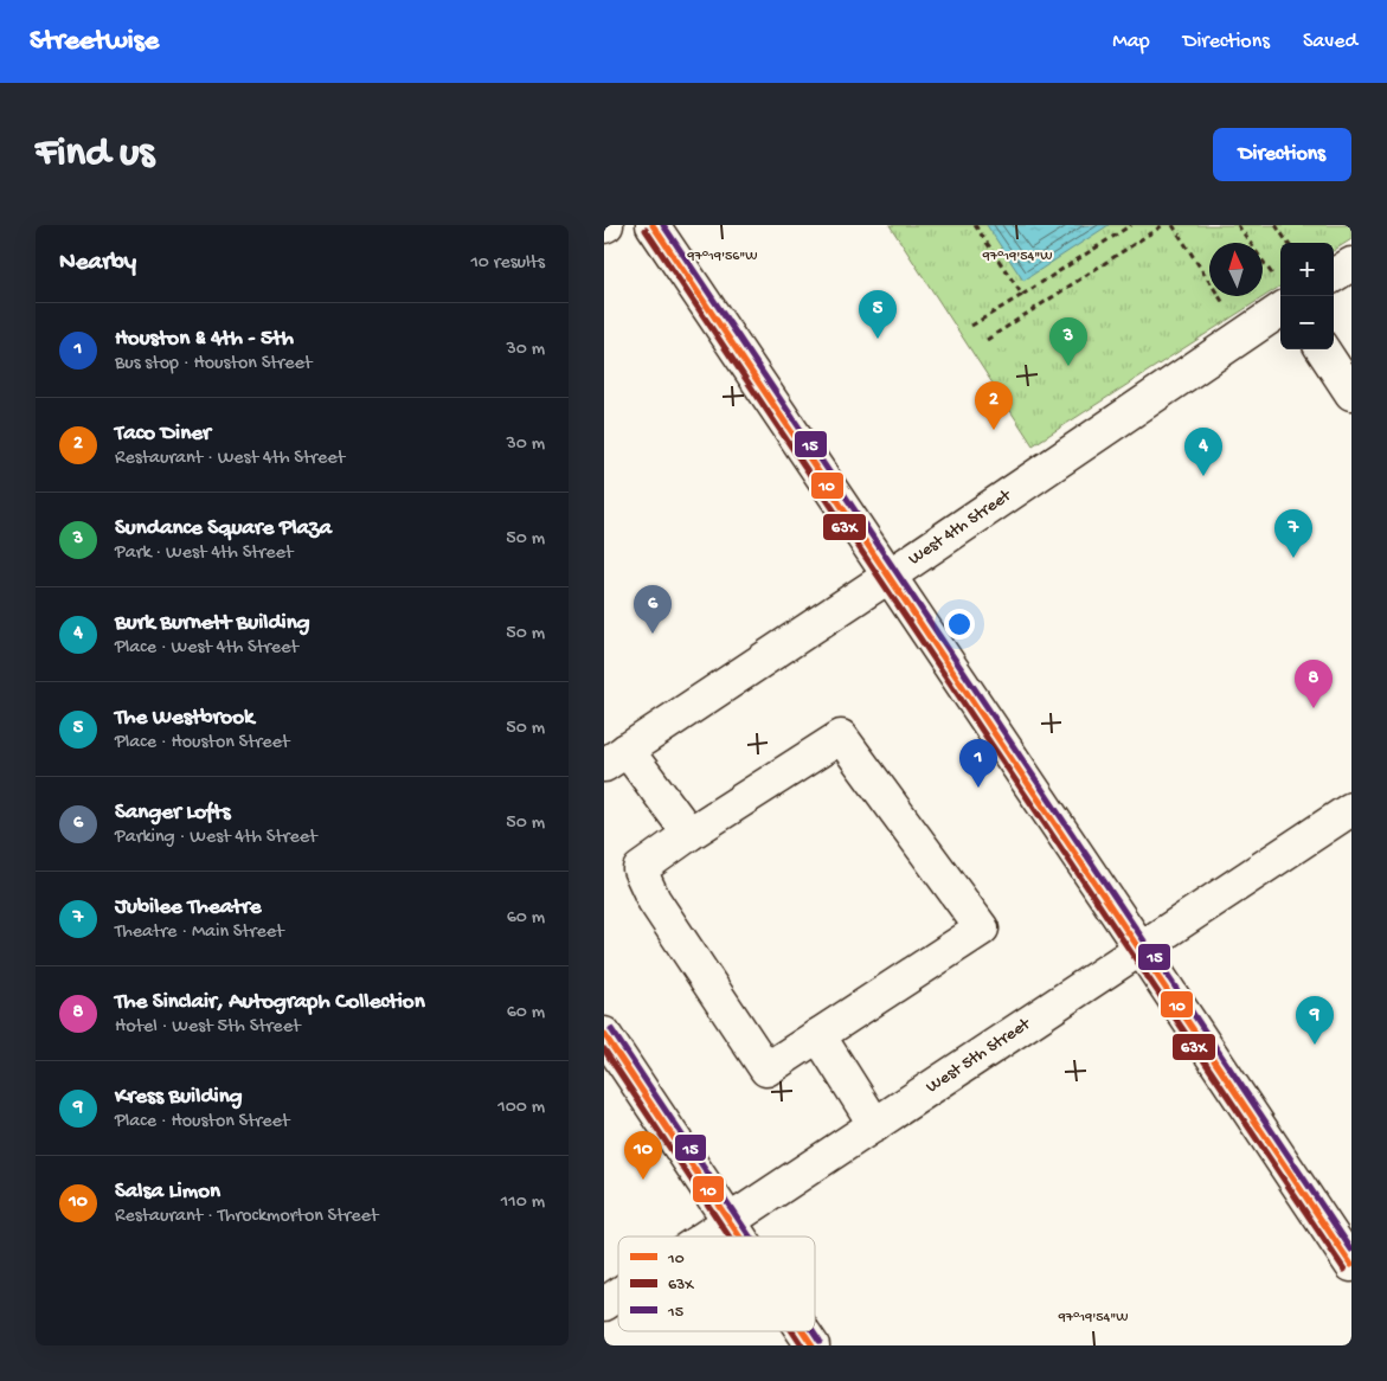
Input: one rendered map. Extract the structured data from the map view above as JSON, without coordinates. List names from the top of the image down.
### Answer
{
  "streets": {
    "main road": ["West 4th Street", "West 5th Street"]
  },
  "lines": ["transit line 10", "transit line 15", "transit line 63X"],
  "legend": ["10", "63X", "15"],
  "north": "top",
  "page": {
    "header": "Streetwise",
    "nav": ["Map", "Directions", "Saved"],
    "buttons": "Directions",
    "title": "Find us",
    "heading": ["Nearby", "10 results"],
    "map_buttons": ["+", "−"],
    "pins": [
      "5",
      "3",
      "2",
      "4",
      "7",
      "6",
      "8",
      "1",
      "9",
      "10"
    ],
    "list": [
      {
        "mark": "1",
        "name": "Houston & 4th - 5th",
        "note": "Bus stop · Houston Street",
        "value": "30 m"
      },
      {
        "mark": "2",
        "name": "Taco Diner",
        "note": "Restaurant · West 4th Street",
        "value": "30 m"
      },
      {
        "mark": "3",
        "name": "Sundance Square Plaza",
        "note": "Park · West 4th Street",
        "value": "50 m"
      },
      {
        "mark": "4",
        "name": "Burk Burnett Building",
        "note": "Place · West 4th Street",
        "value": "50 m"
      },
      {
        "mark": "5",
        "name": "The Westbrook",
        "note": "Place · Houston Street",
        "value": "50 m"
      },
      {
        "mark": "6",
        "name": "Sanger Lofts",
        "note": "Parking · West 4th Street",
        "value": "50 m"
      },
      {
        "mark": "7",
        "name": "Jubilee Theatre",
        "note": "Theatre · Main Street",
        "value": "60 m"
      },
      {
        "mark": "8",
        "name": "The Sinclair, Autograph Collection",
        "note": "Hotel · West 5th Street",
        "value": "60 m"
      },
      {
        "mark": "9",
        "name": "Kress Building",
        "note": "Place · Houston Street",
        "value": "100 m"
      },
      {
        "mark": "10",
        "name": "Salsa Limon",
        "note": "Restaurant · Throckmorton Street",
        "value": "110 m"
      }
    ]
  },
  "coordinates": ["97°19'56\"W", "97°19'54\"W"]
}
